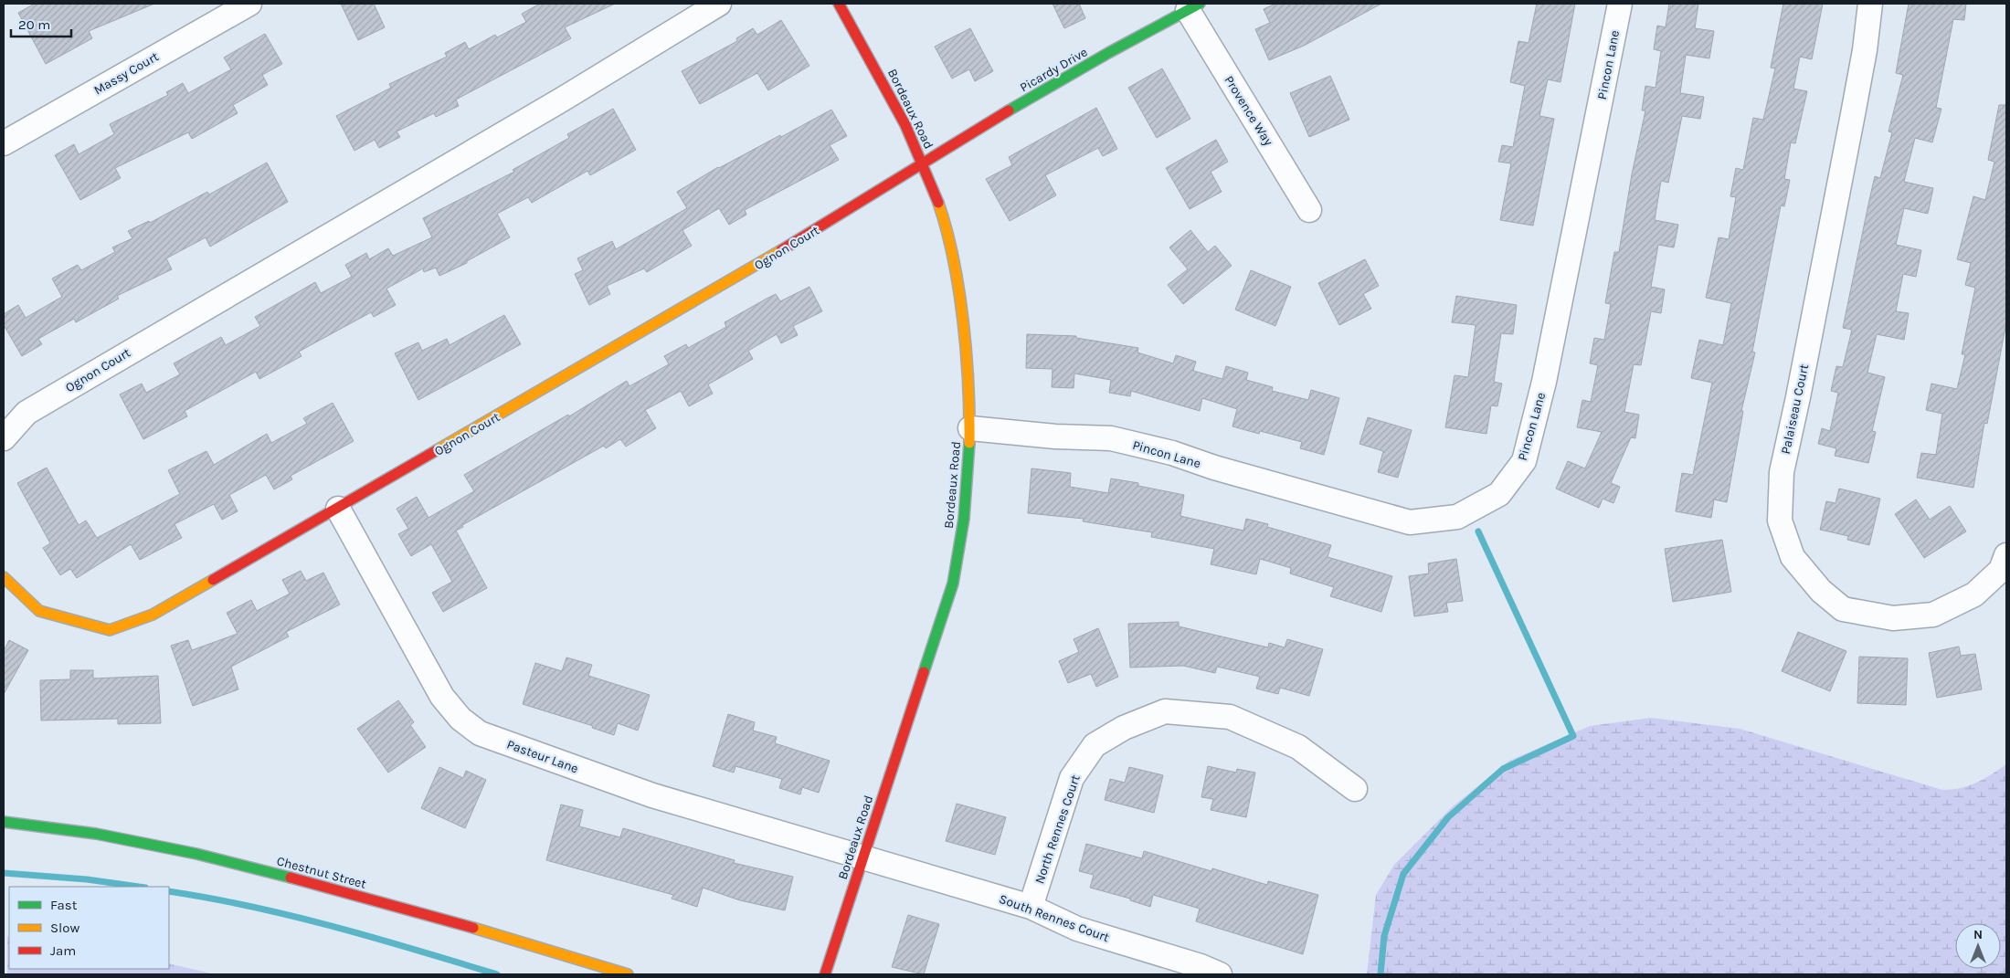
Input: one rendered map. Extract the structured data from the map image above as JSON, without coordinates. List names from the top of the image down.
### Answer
{
  "streets": {
    "street": [
      "Pincon Lane",
      "Picardy Drive",
      "Massy Court",
      "Bordeaux Road",
      "Provence Way",
      "Ognon Court",
      "Palaiseau Court",
      "Pasteur Lane",
      "North Rennes Court",
      "Chestnut Street",
      "South Rennes Court"
    ]
  },
  "crossings": [
    ["Pincon Lane", "Bordeaux Road"],
    ["Picardy Drive", "Bordeaux Road"],
    ["Picardy Drive", "Provence Way"],
    ["Picardy Drive", "Ognon Court"],
    ["Bordeaux Road", "Ognon Court"],
    ["Bordeaux Road", "Pasteur Lane"],
    ["Bordeaux Road", "South Rennes Court"],
    ["Ognon Court", "Pasteur Lane"],
    ["Pasteur Lane", "South Rennes Court"],
    ["North Rennes Court", "South Rennes Court"]
  ],
  "legend": ["Fast", "Slow", "Jam"],
  "scale_bar": "20 m",
  "north": "top"
}
